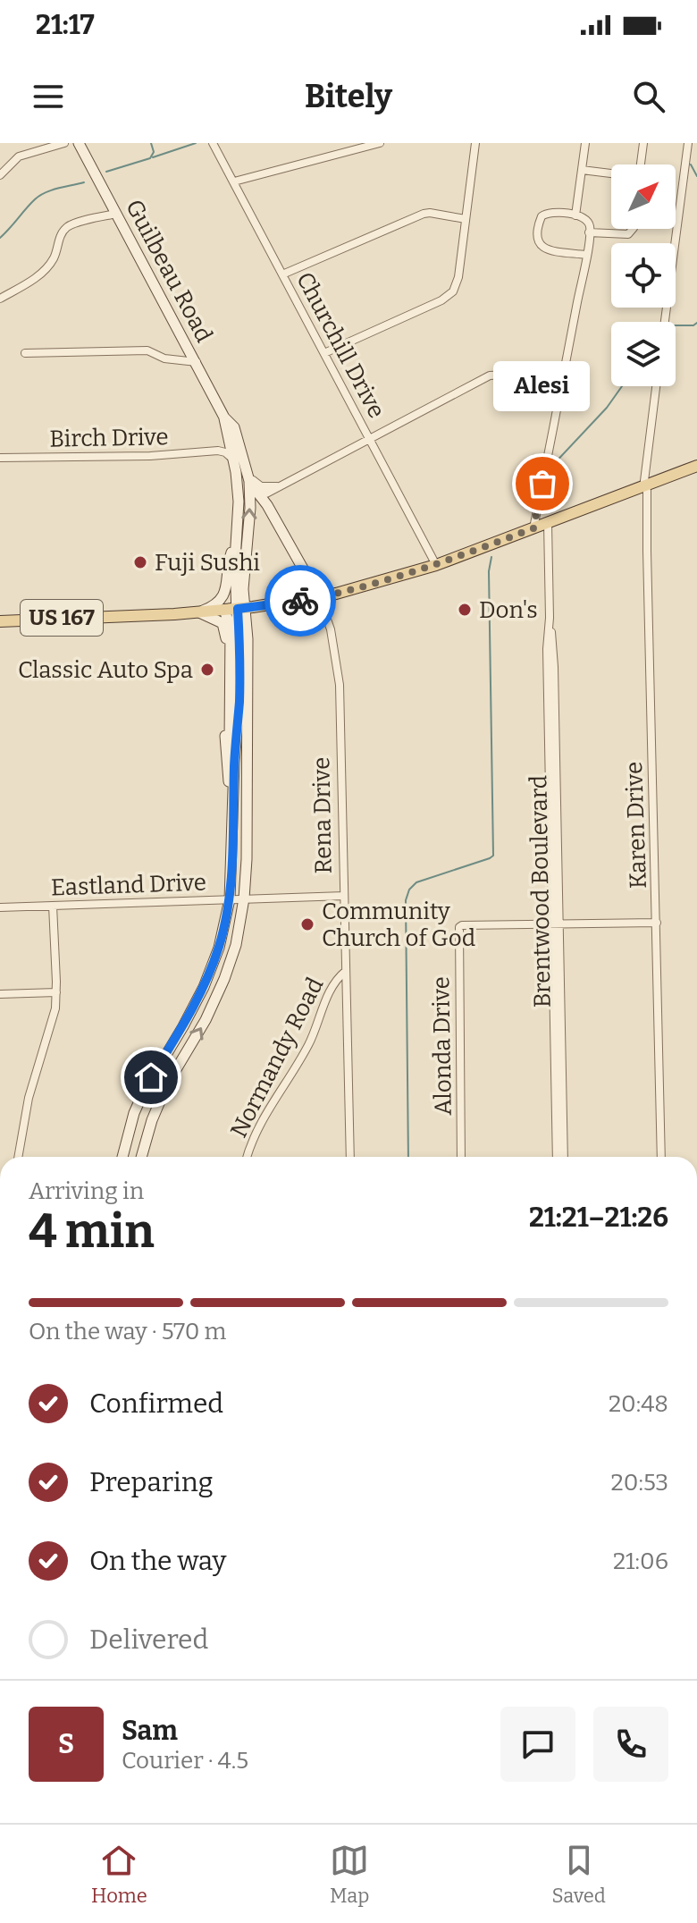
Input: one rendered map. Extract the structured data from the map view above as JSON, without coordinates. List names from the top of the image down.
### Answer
{
  "streets": {
    "main road": ["Guilbeau Road", "US 167"],
    "street": [
      "Churchill Drive",
      "Birch Drive",
      "Rena Drive",
      "Karen Drive",
      "Eastland Drive",
      "Brentwood Boulevard",
      "Alonda Drive",
      "Normandy Road"
    ]
  },
  "crossings": [
    ["Guilbeau Road", "US 167"],
    ["Churchill Drive", "US 167"],
    ["US 167", "Rena Drive"],
    ["US 167", "Karen Drive"],
    ["US 167", "Brentwood Boulevard"],
    ["Rena Drive", "Eastland Drive"],
    ["Rena Drive", "Normandy Road"],
    ["Brentwood Boulevard", "Alonda Drive"]
  ],
  "places": [
    "Alesi",
    "Fuji Sushi",
    "Don's",
    "Classic Auto Spa",
    "Community Church of God"
  ],
  "north": "top right",
  "page": {
    "status": "21:17",
    "header": "Bitely",
    "bubble": "Alesi",
    "heading": ["4 min", "Arriving in", "21:21–21:26"],
    "panel": ["Sam", "Courier · 4.5"],
    "bar": "On the way · 570 m",
    "list": [
      ["Confirmed", "20:48"],
      ["Preparing", "20:53"],
      ["On the way", "21:06"],
      "Delivered"
    ],
    "round": "S",
    "tabs": ["Home", "Map", "Saved"]
  }
}
